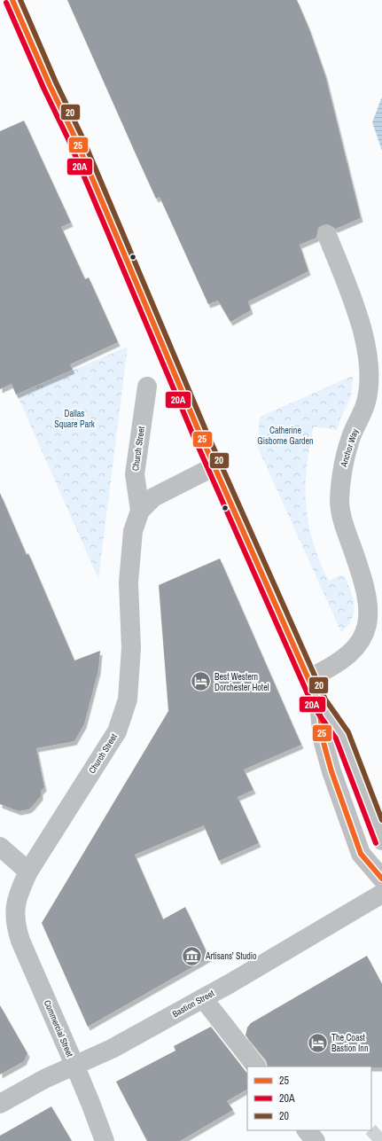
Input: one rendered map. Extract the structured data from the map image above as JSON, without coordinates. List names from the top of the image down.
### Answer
{
  "streets": {
    "street": [
      "Anchor Way",
      "Church Street",
      "Bastion Street",
      "Commercial Street"
    ]
  },
  "crossings": [
    ["Church Street", "Commercial Street"],
    ["Bastion Street", "Commercial Street"]
  ],
  "parks": ["Dallas Square Park", "Catherine Gisborne Garden"],
  "places": {
    "hotel": ["Best Western Dorchester Hotel", "The Coast Bastion Inn"],
    "museum": ["Artisans' Studio"]
  },
  "lines": ["transit line 25", "transit line 20", "transit line 20A"],
  "legend": ["25", "20A", "20"]
}
